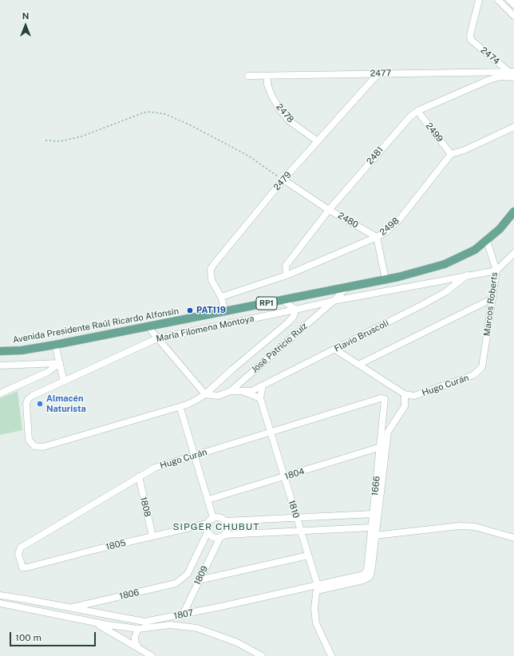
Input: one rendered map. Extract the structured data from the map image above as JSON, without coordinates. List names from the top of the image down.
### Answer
{
  "streets": {
    "main road": ["RP1", "Avenida Presidente Raúl Ricardo Alfonsín"],
    "street": [
      "2474",
      "2477",
      "2478",
      "2499",
      "2481",
      "2479",
      "2480",
      "2498",
      "Marcos Roberts",
      "María Filomena Montoya",
      "Flavio Bruscoli",
      "José Patricio Ruíz",
      "Hugo Curán",
      "1804",
      "1666",
      "1808",
      "1810",
      "1805",
      "1809",
      "1806",
      "1807"
    ]
  },
  "crossings": [
    ["2474", "2477"],
    ["2474", "2481"],
    ["2477", "2478"],
    ["2477", "2481"],
    ["2477", "2479"],
    ["2478", "2479"],
    ["2499", "2481"],
    ["2499", "2498"],
    ["2481", "2480"],
    ["2481", "2498"],
    ["2479", "2480"],
    ["2479", "2498"],
    ["2479", "Avenida Presidente Raúl Ricardo Alfonsín"],
    ["2480", "2498"],
    ["Marcos Roberts", "Avenida Presidente Raúl Ricardo Alfonsín"],
    ["Marcos Roberts", "María Filomena Montoya"],
    ["Marcos Roberts", "Hugo Curán"],
    ["Avenida Presidente Raúl Ricardo Alfonsín", "José Patricio Ruíz"],
    ["María Filomena Montoya", "Flavio Bruscoli"],
    ["María Filomena Montoya", "José Patricio Ruíz"],
    ["Hugo Curán", "1666"],
    ["Hugo Curán", "1808"],
    ["Hugo Curán", "1810"],
    ["Hugo Curán", "1805"],
    ["1804", "1666"],
    ["1804", "1810"],
    ["1666", "1807"],
    ["1808", "1805"],
    ["1810", "1807"],
    ["1805", "1809"],
    ["1809", "1806"],
    ["1809", "1807"],
    ["1806", "1807"]
  ],
  "districts": ["SIPGER CHUBUT"],
  "places": ["PAT119", "Almacén Naturista"],
  "scale_bar": "100 m",
  "north": "top"
}
